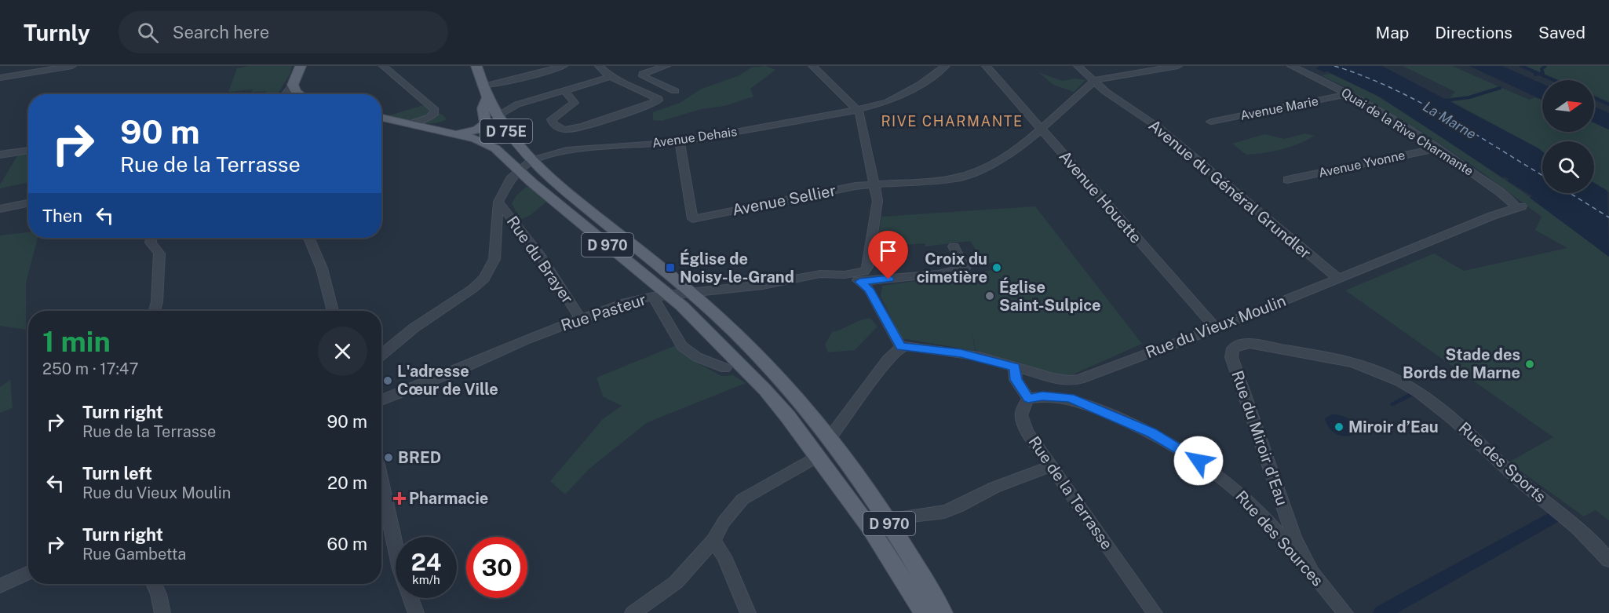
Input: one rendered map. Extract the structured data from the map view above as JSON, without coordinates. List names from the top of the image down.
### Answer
{
  "streets": {
    "main road": ["D 75E", "D 970"],
    "street": [
      "Avenue Marie",
      "Quai de la Rive Charmante",
      "Avenue Dehais",
      "Avenue Yvonne",
      "Avenue du Général Grundler",
      "Avenue Houette",
      "Avenue Sellier",
      "Rue du Brayer",
      "Rue Pasteur",
      "Rue du Vieux Moulin",
      "Rue du Miroir d'Eau",
      "Rue des Sports",
      "Rue de la Terrasse",
      "Rue des Sources"
    ]
  },
  "crossings": [
    ["Avenue Marie", "Quai de la Rive Charmante"],
    ["D 75E", "Avenue Dehais"],
    ["D 75E", "D 970"],
    ["Quai de la Rive Charmante", "Avenue Yvonne"],
    ["Quai de la Rive Charmante", "Rue du Vieux Moulin"],
    ["Avenue Dehais", "Avenue Sellier"],
    ["Avenue Dehais", "D 970"],
    ["Avenue Dehais", "Rue du Brayer"],
    ["Avenue du Général Grundler", "Avenue Sellier"],
    ["Avenue du Général Grundler", "Rue du Vieux Moulin"],
    ["Avenue Houette", "Avenue Sellier"],
    ["Avenue Houette", "Rue du Vieux Moulin"],
    ["D 970", "Rue Pasteur"],
    ["Rue du Brayer", "Rue Pasteur"],
    ["Rue du Miroir d'Eau", "Rue des Sports"],
    ["Rue du Miroir d'Eau", "Rue des Sources"],
    ["Rue de la Terrasse", "Rue des Sources"]
  ],
  "districts": ["RIVE CHARMANTE"],
  "water": ["La Marne"],
  "places": {
    "transit": ["Église de Noisy-le-Grand"],
    "other": [
      "Croix du cimetière",
      "Église Saint-Sulpice",
      "Stade des Bords de Marne",
      "L'adresse Cœur de Ville",
      "Miroir d’Eau",
      "BRED"
    ],
    "health": ["Pharmacie"]
  },
  "north": "right",
  "page": {
    "header": "Turnly",
    "search": "Search here",
    "nav": ["Map", "Directions", "Saved"],
    "turn": ["90 m", "Rue de la Terrasse"],
    "then": "Then",
    "heading": ["1 min", "250 m · 17:47"],
    "list": [
      {
        "name": "Turn right",
        "note": "Rue de la Terrasse",
        "value": "90 m"
      },
      {
        "name": "Turn left",
        "note": "Rue du Vieux Moulin",
        "value": "20 m"
      },
      {
        "name": "Turn right",
        "note": "Rue Gambetta",
        "value": "60 m"
      }
    ],
    "speed": "24 km/h",
    "limit": "30"
  }
}
